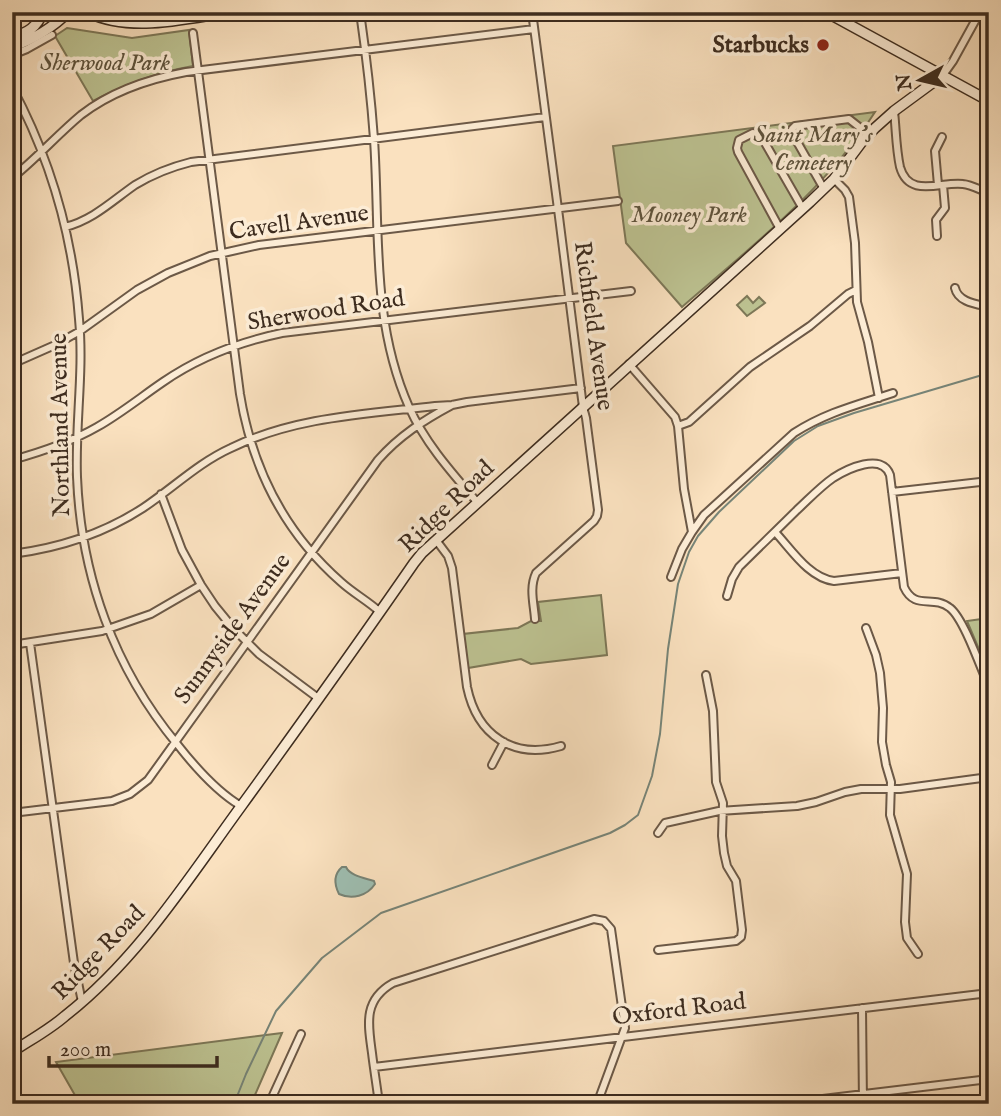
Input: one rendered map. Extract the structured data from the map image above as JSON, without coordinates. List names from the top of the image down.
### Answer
{
  "streets": {
    "street": [
      "Cavell Avenue",
      "Sherwood Road",
      "Richfield Avenue",
      "Northland Avenue",
      "Ridge Road",
      "Sunnyside Avenue",
      "Oxford Road"
    ]
  },
  "crossings": [
    ["Cavell Avenue", "Richfield Avenue"],
    ["Cavell Avenue", "Northland Avenue"],
    ["Sherwood Road", "Richfield Avenue"],
    ["Sherwood Road", "Northland Avenue"],
    ["Richfield Avenue", "Ridge Road"],
    ["Northland Avenue", "Ridge Road"],
    ["Northland Avenue", "Sunnyside Avenue"]
  ],
  "parks": ["Sherwood Park", "Saint Mary's Cemetery", "Mooney Park"],
  "places": ["Starbucks"],
  "scale_bar": "200 m",
  "north": "left"
}
